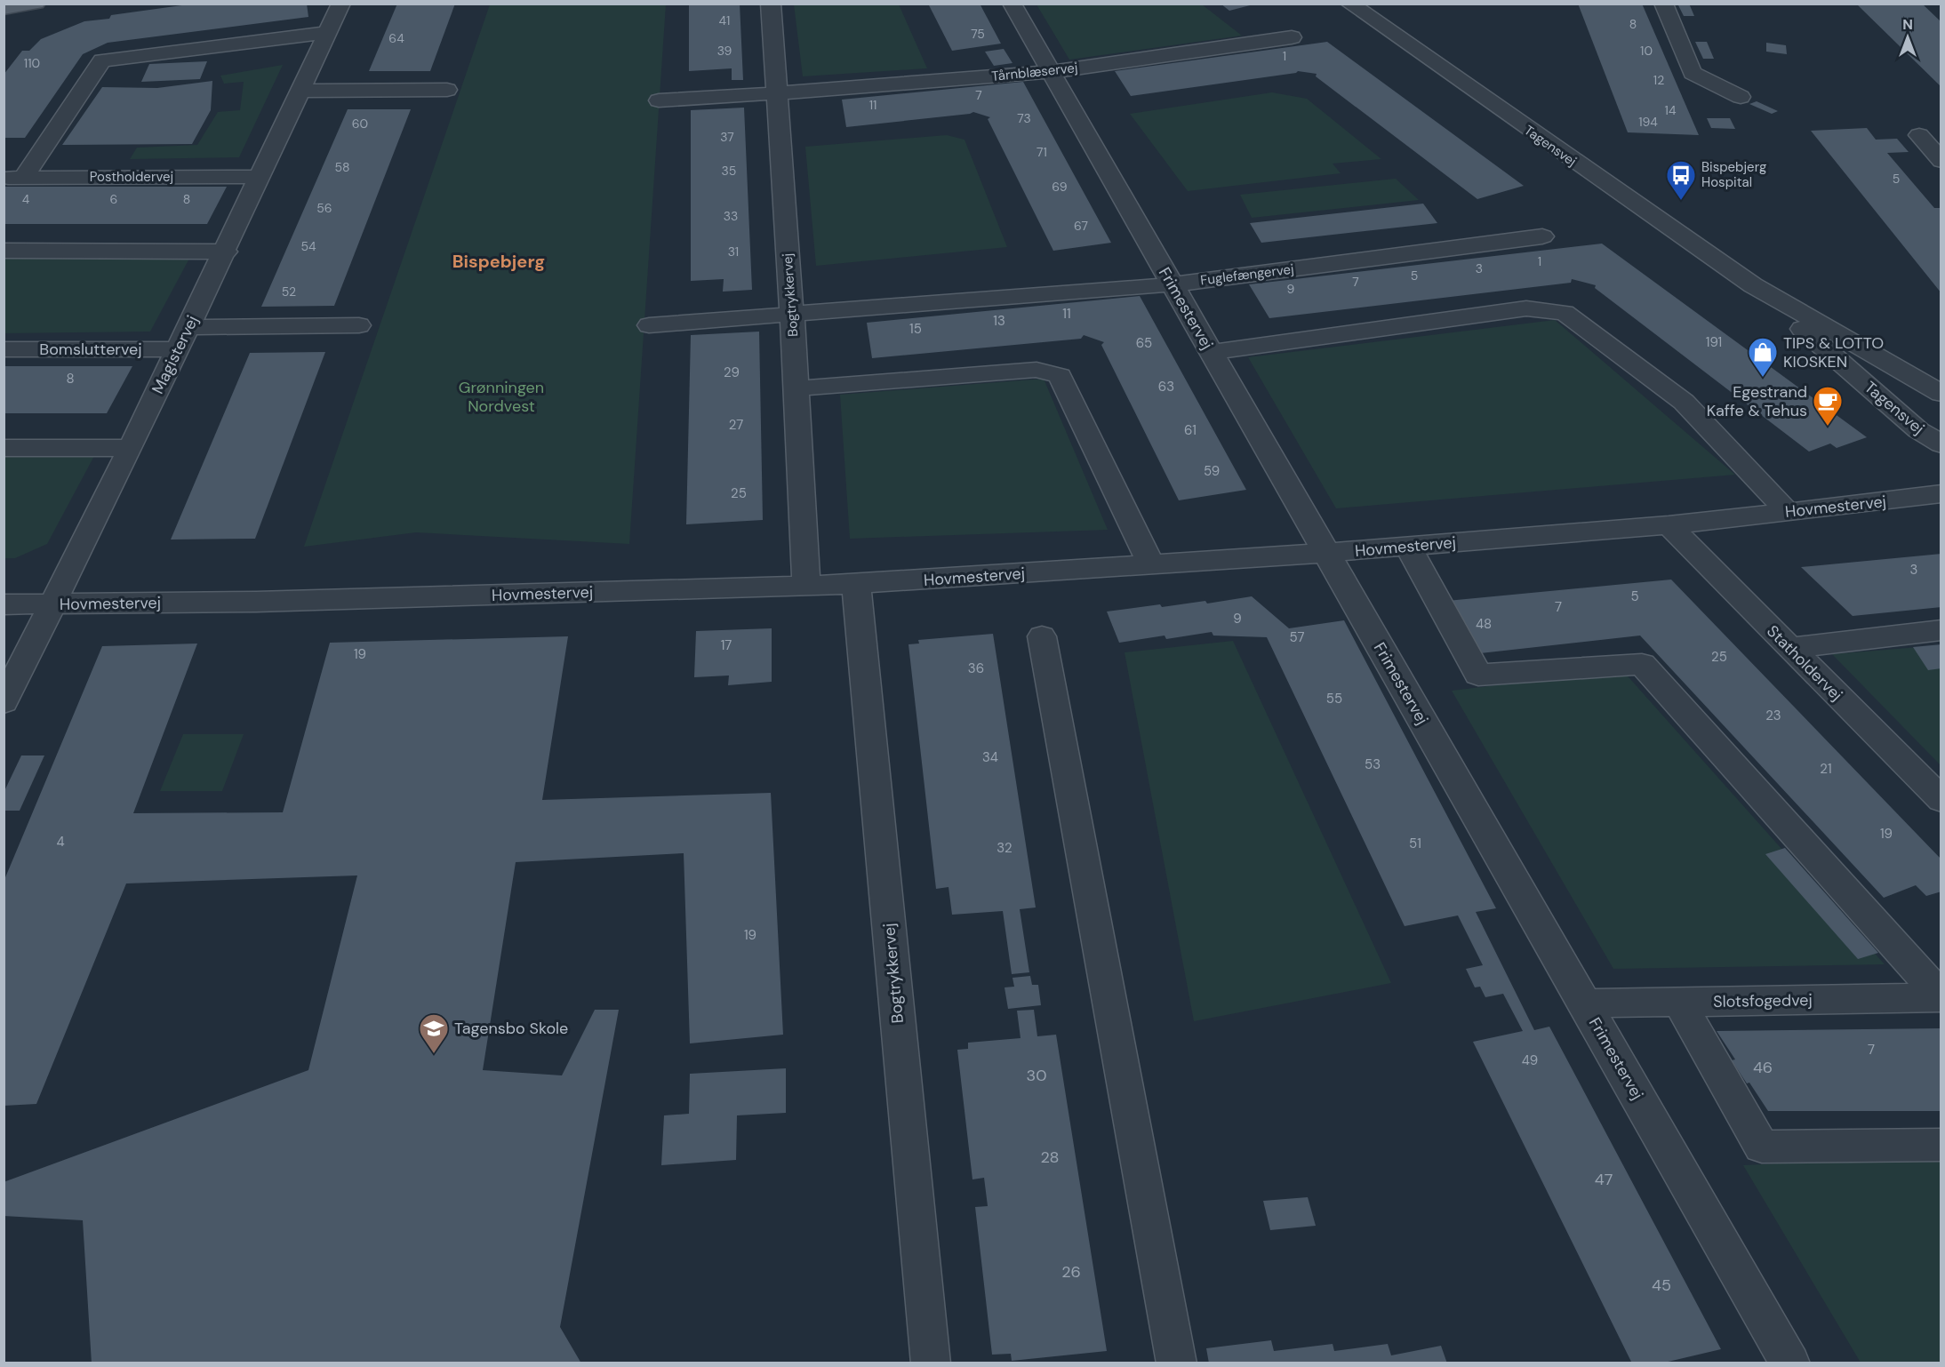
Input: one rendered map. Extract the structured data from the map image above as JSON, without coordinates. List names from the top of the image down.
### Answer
{
  "streets": {
    "street": [
      "Tårnblæservej",
      "Tagensvej",
      "Postholdervej",
      "Fuglefængervej",
      "Bogtrykkervej",
      "Frimestervej",
      "Bomsluttervej",
      "Magistervej",
      "Hovmestervej",
      "Statholdervej",
      "Slotsfogedvej"
    ]
  },
  "crossings": [
    ["Tårnblæservej", "Bogtrykkervej"],
    ["Tårnblæservej", "Frimestervej"],
    ["Postholdervej", "Magistervej"],
    ["Fuglefængervej", "Bogtrykkervej"],
    ["Fuglefængervej", "Frimestervej"],
    ["Bogtrykkervej", "Hovmestervej"],
    ["Frimestervej", "Hovmestervej"],
    ["Frimestervej", "Slotsfogedvej"],
    ["Bomsluttervej", "Magistervej"],
    ["Magistervej", "Hovmestervej"],
    ["Hovmestervej", "Statholdervej"]
  ],
  "districts": ["Bispebjerg"],
  "parks": ["Grønningen Nordvest"],
  "places": {
    "bus stop": ["Bispebjerg Hospital"],
    "shop": ["TIPS & LOTTO KIOSKEN"],
    "cafe": ["Egestrand Kaffe & Tehus"],
    "school or university": ["Tagensbo Skole"]
  },
  "house_numbers": [
    "41",
    "8",
    "75",
    "64",
    "39",
    "10",
    "1",
    "110",
    "12",
    "7",
    "11",
    "14",
    "73",
    "194",
    "60",
    "37",
    "71",
    "58",
    "35",
    "5",
    "69",
    "4",
    "6",
    "8",
    "56",
    "33",
    "67",
    "54",
    "31",
    "1",
    "3",
    "5",
    "7",
    "9",
    "52",
    "11",
    "13",
    "15",
    "191",
    "65",
    "29",
    "8",
    "63",
    "27",
    "61",
    "59",
    "25",
    "3",
    "5",
    "7",
    "9",
    "48",
    "57",
    "17",
    "19",
    "25",
    "36",
    "55",
    "23",
    "34",
    "53",
    "21",
    "19",
    "4",
    "51",
    "32",
    "19",
    "7",
    "49",
    "46",
    "30",
    "28",
    "47",
    "26",
    "45"
  ],
  "north": "top"
}
